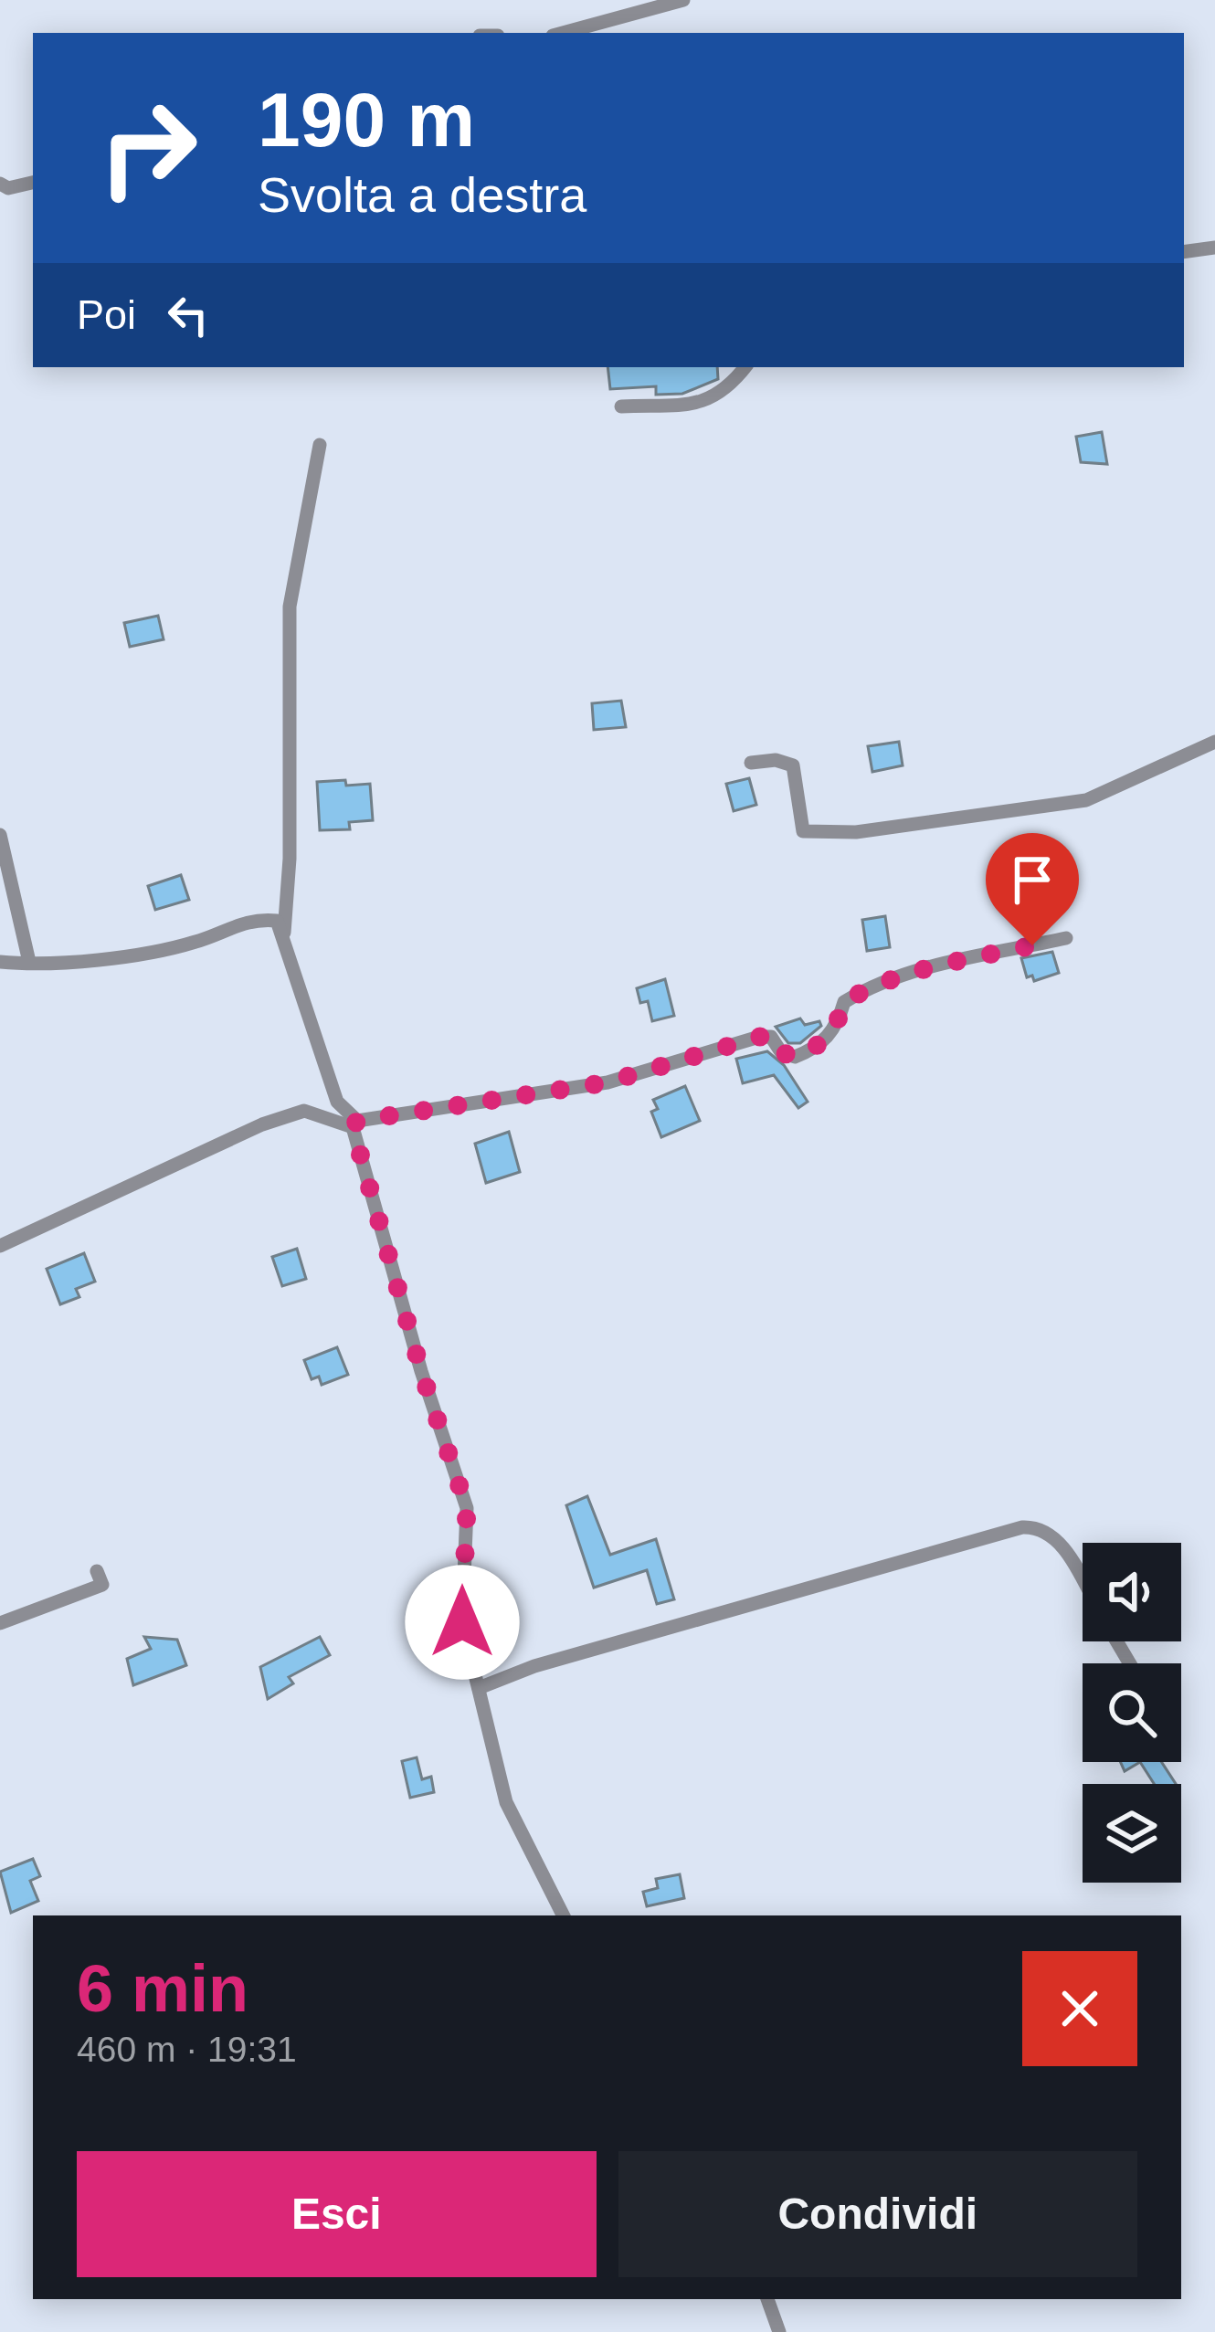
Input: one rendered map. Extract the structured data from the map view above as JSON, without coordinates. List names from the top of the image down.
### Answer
{
  "page": {
    "turn": ["190 m", "Svolta a destra"],
    "then": "Poi",
    "heading": ["6 min", "460 m · 19:31"],
    "buttons": ["Esci", "Condividi"]
  }
}
